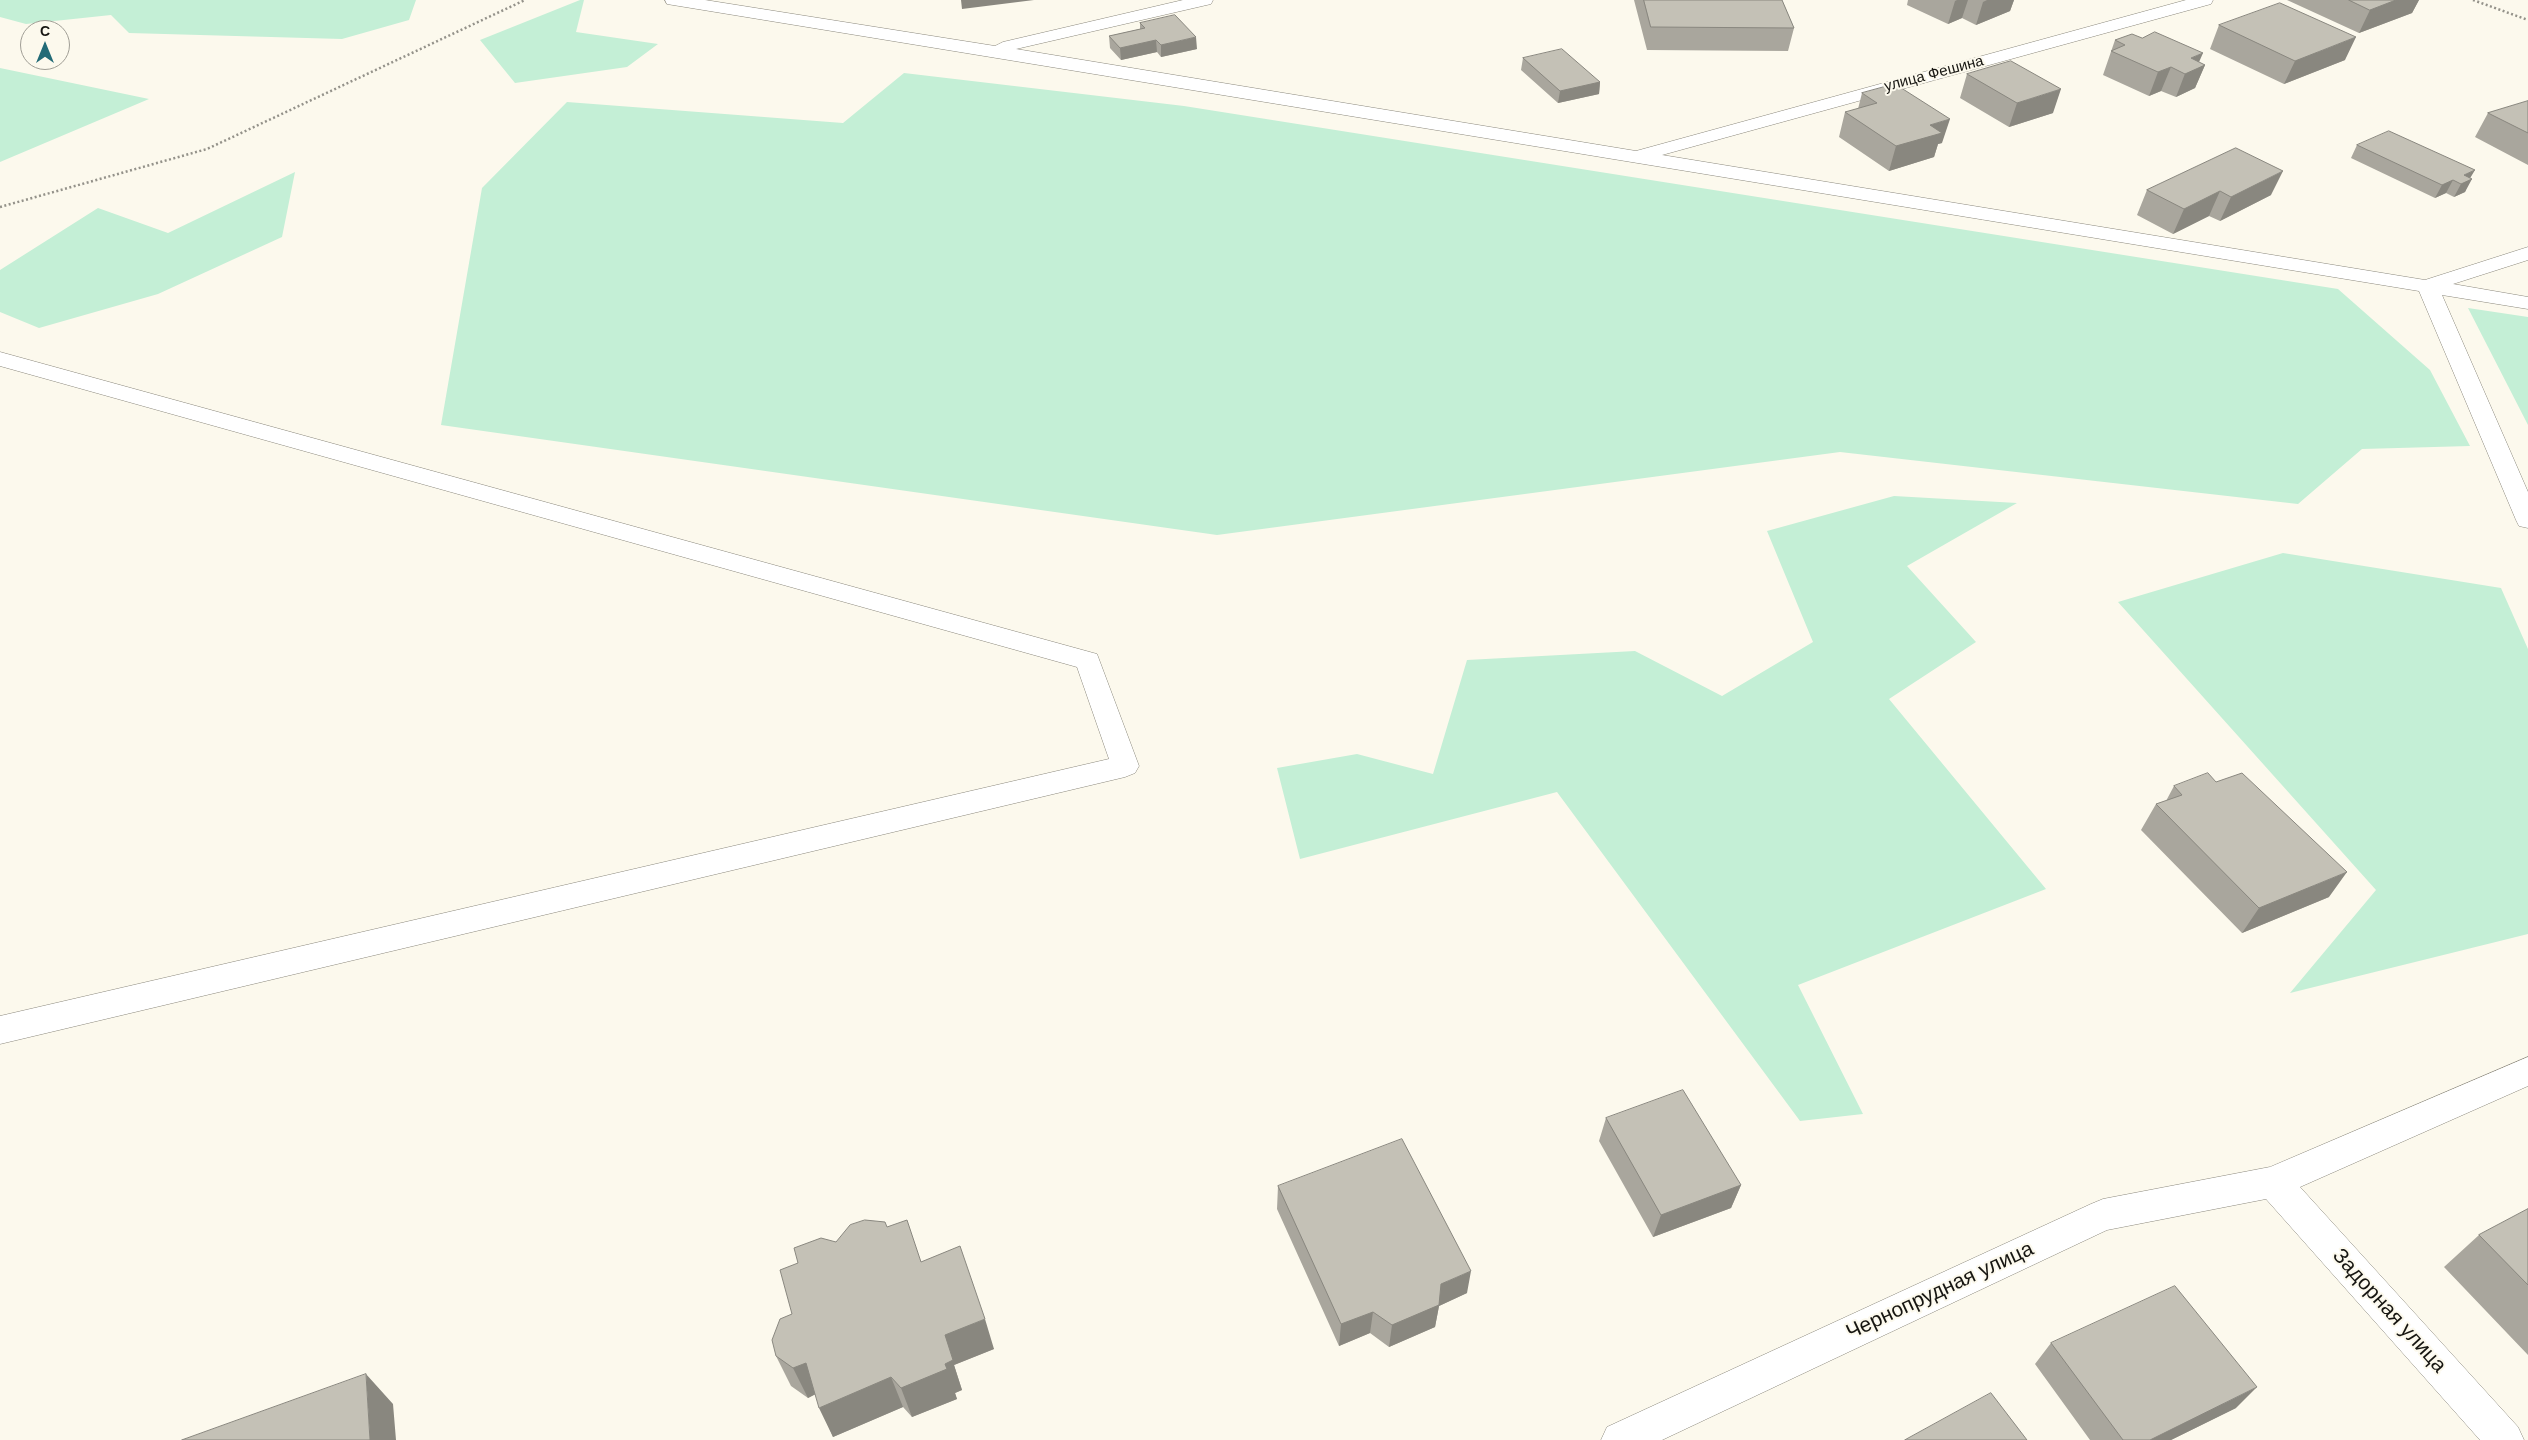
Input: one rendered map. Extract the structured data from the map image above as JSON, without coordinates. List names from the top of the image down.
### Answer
{
  "streets": {
    "street": ["улица Фешина", "Чернопрудная улица", "Задорная улица"]
  },
  "crossings": [
    ["Чернопрудная улица", "Задорная улица"]
  ],
  "north": "top"
}
